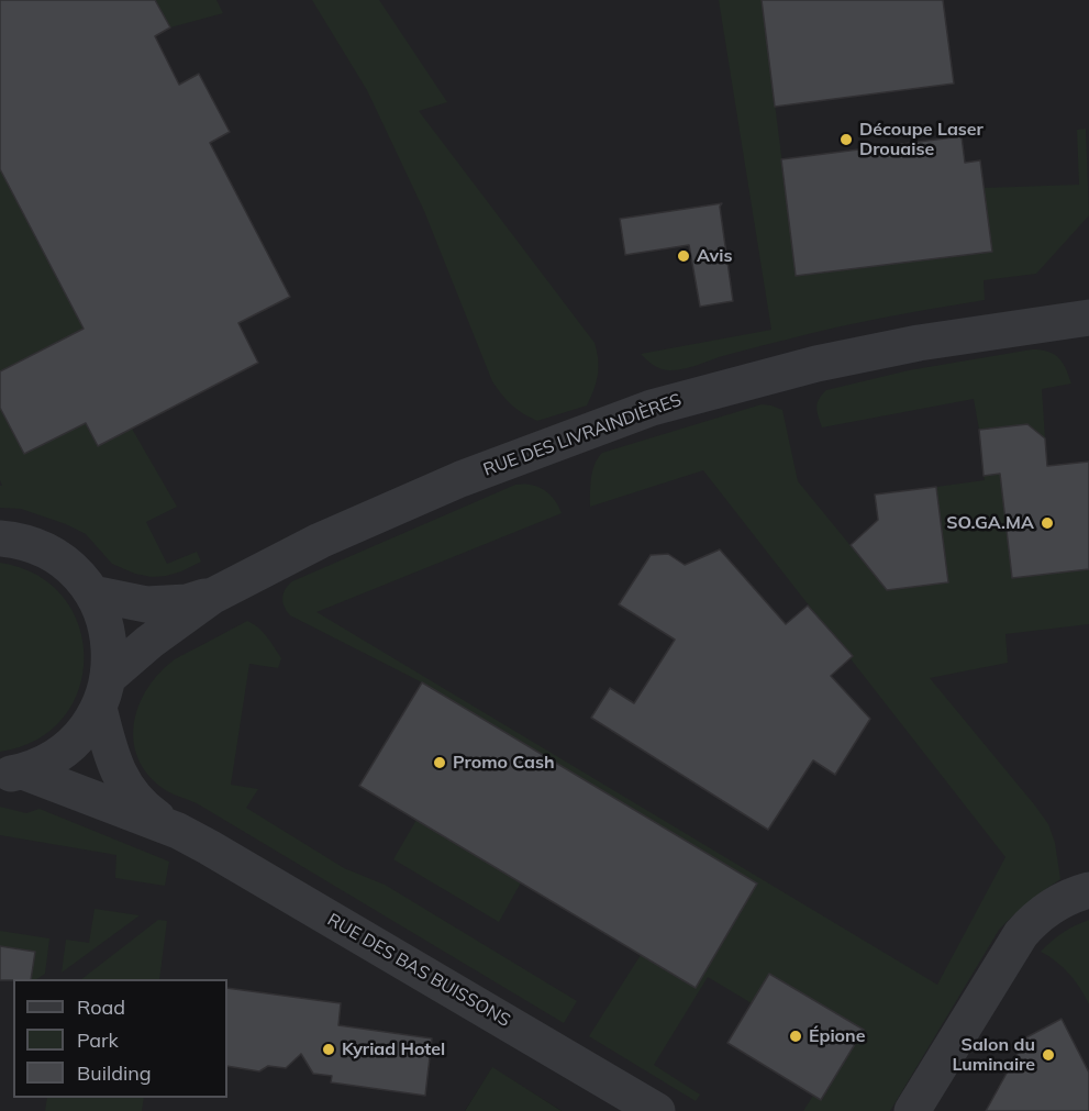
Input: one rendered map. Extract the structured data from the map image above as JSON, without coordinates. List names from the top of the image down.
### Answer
{
  "streets": {
    "street": ["RUE DES LIVRAINDIÈRES", "RUE DES BAS BUISSONS"]
  },
  "places": [
    "Découpe Laser Drouaise",
    "Avis",
    "SO.GA.MA",
    "Promo Cash",
    "Épione",
    "Kyriad Hotel",
    "Salon du Luminaire"
  ],
  "legend": ["Road", "Park", "Building"]
}
